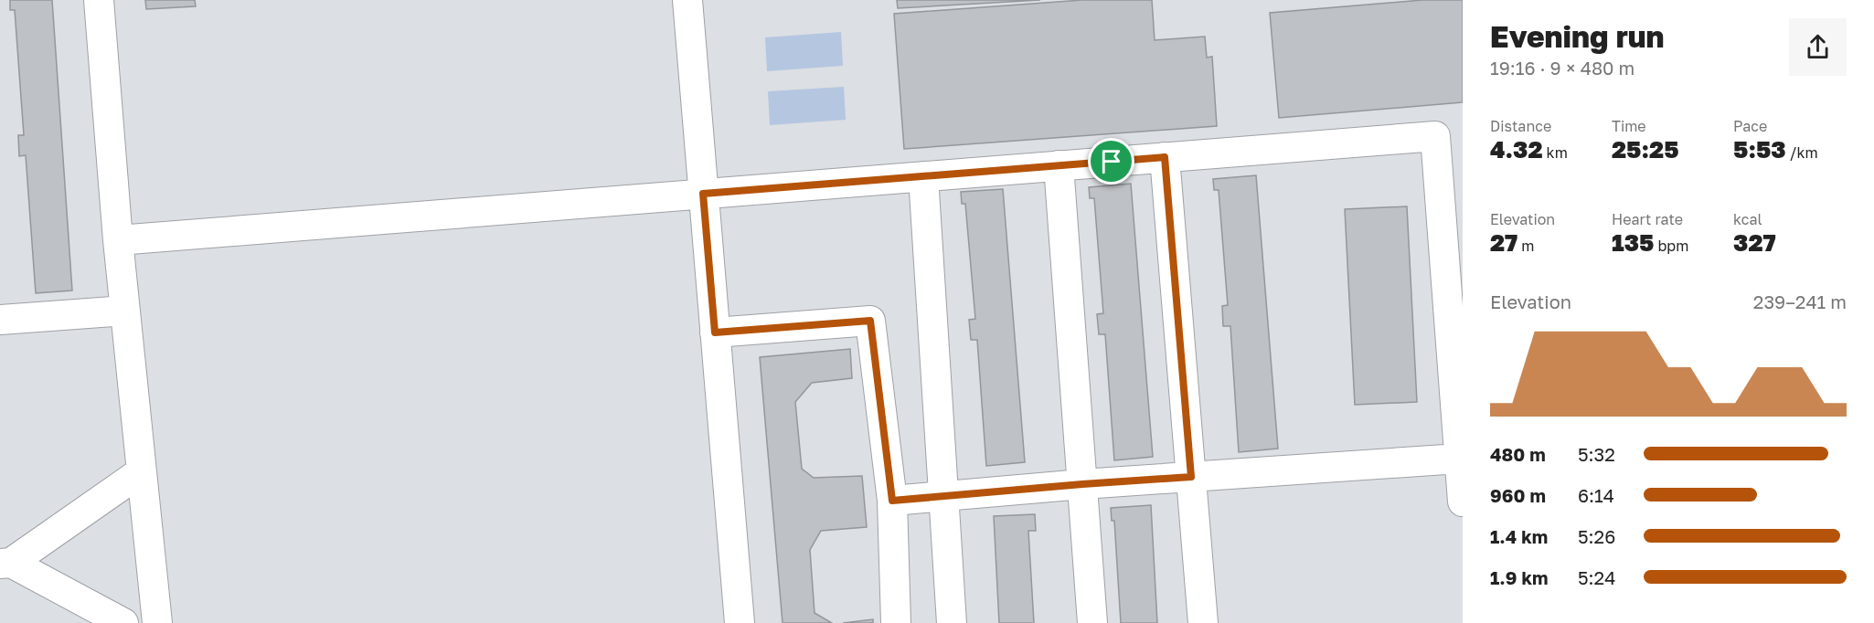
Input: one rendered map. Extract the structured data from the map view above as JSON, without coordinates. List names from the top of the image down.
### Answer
{
  "page": {
    "heading": ["Evening run", "19:16 · 9 × 480 m"],
    "stats": [
      ["Distance", "4.32 km"],
      ["Time", "25:25"],
      ["Pace", "5:53 /km"],
      ["Elevation", "27 m"],
      ["Heart rate", "135 bpm"],
      ["kcal", "327"]
    ],
    "chart": ["Elevation", "239–241 m"],
    "list": [
      {
        "name": "480 m",
        "note": "5:32"
      },
      {
        "name": "960 m",
        "note": "6:14"
      },
      {
        "name": "1.4 km",
        "note": "5:26"
      },
      {
        "name": "1.9 km",
        "note": "5:24"
      }
    ]
  }
}
